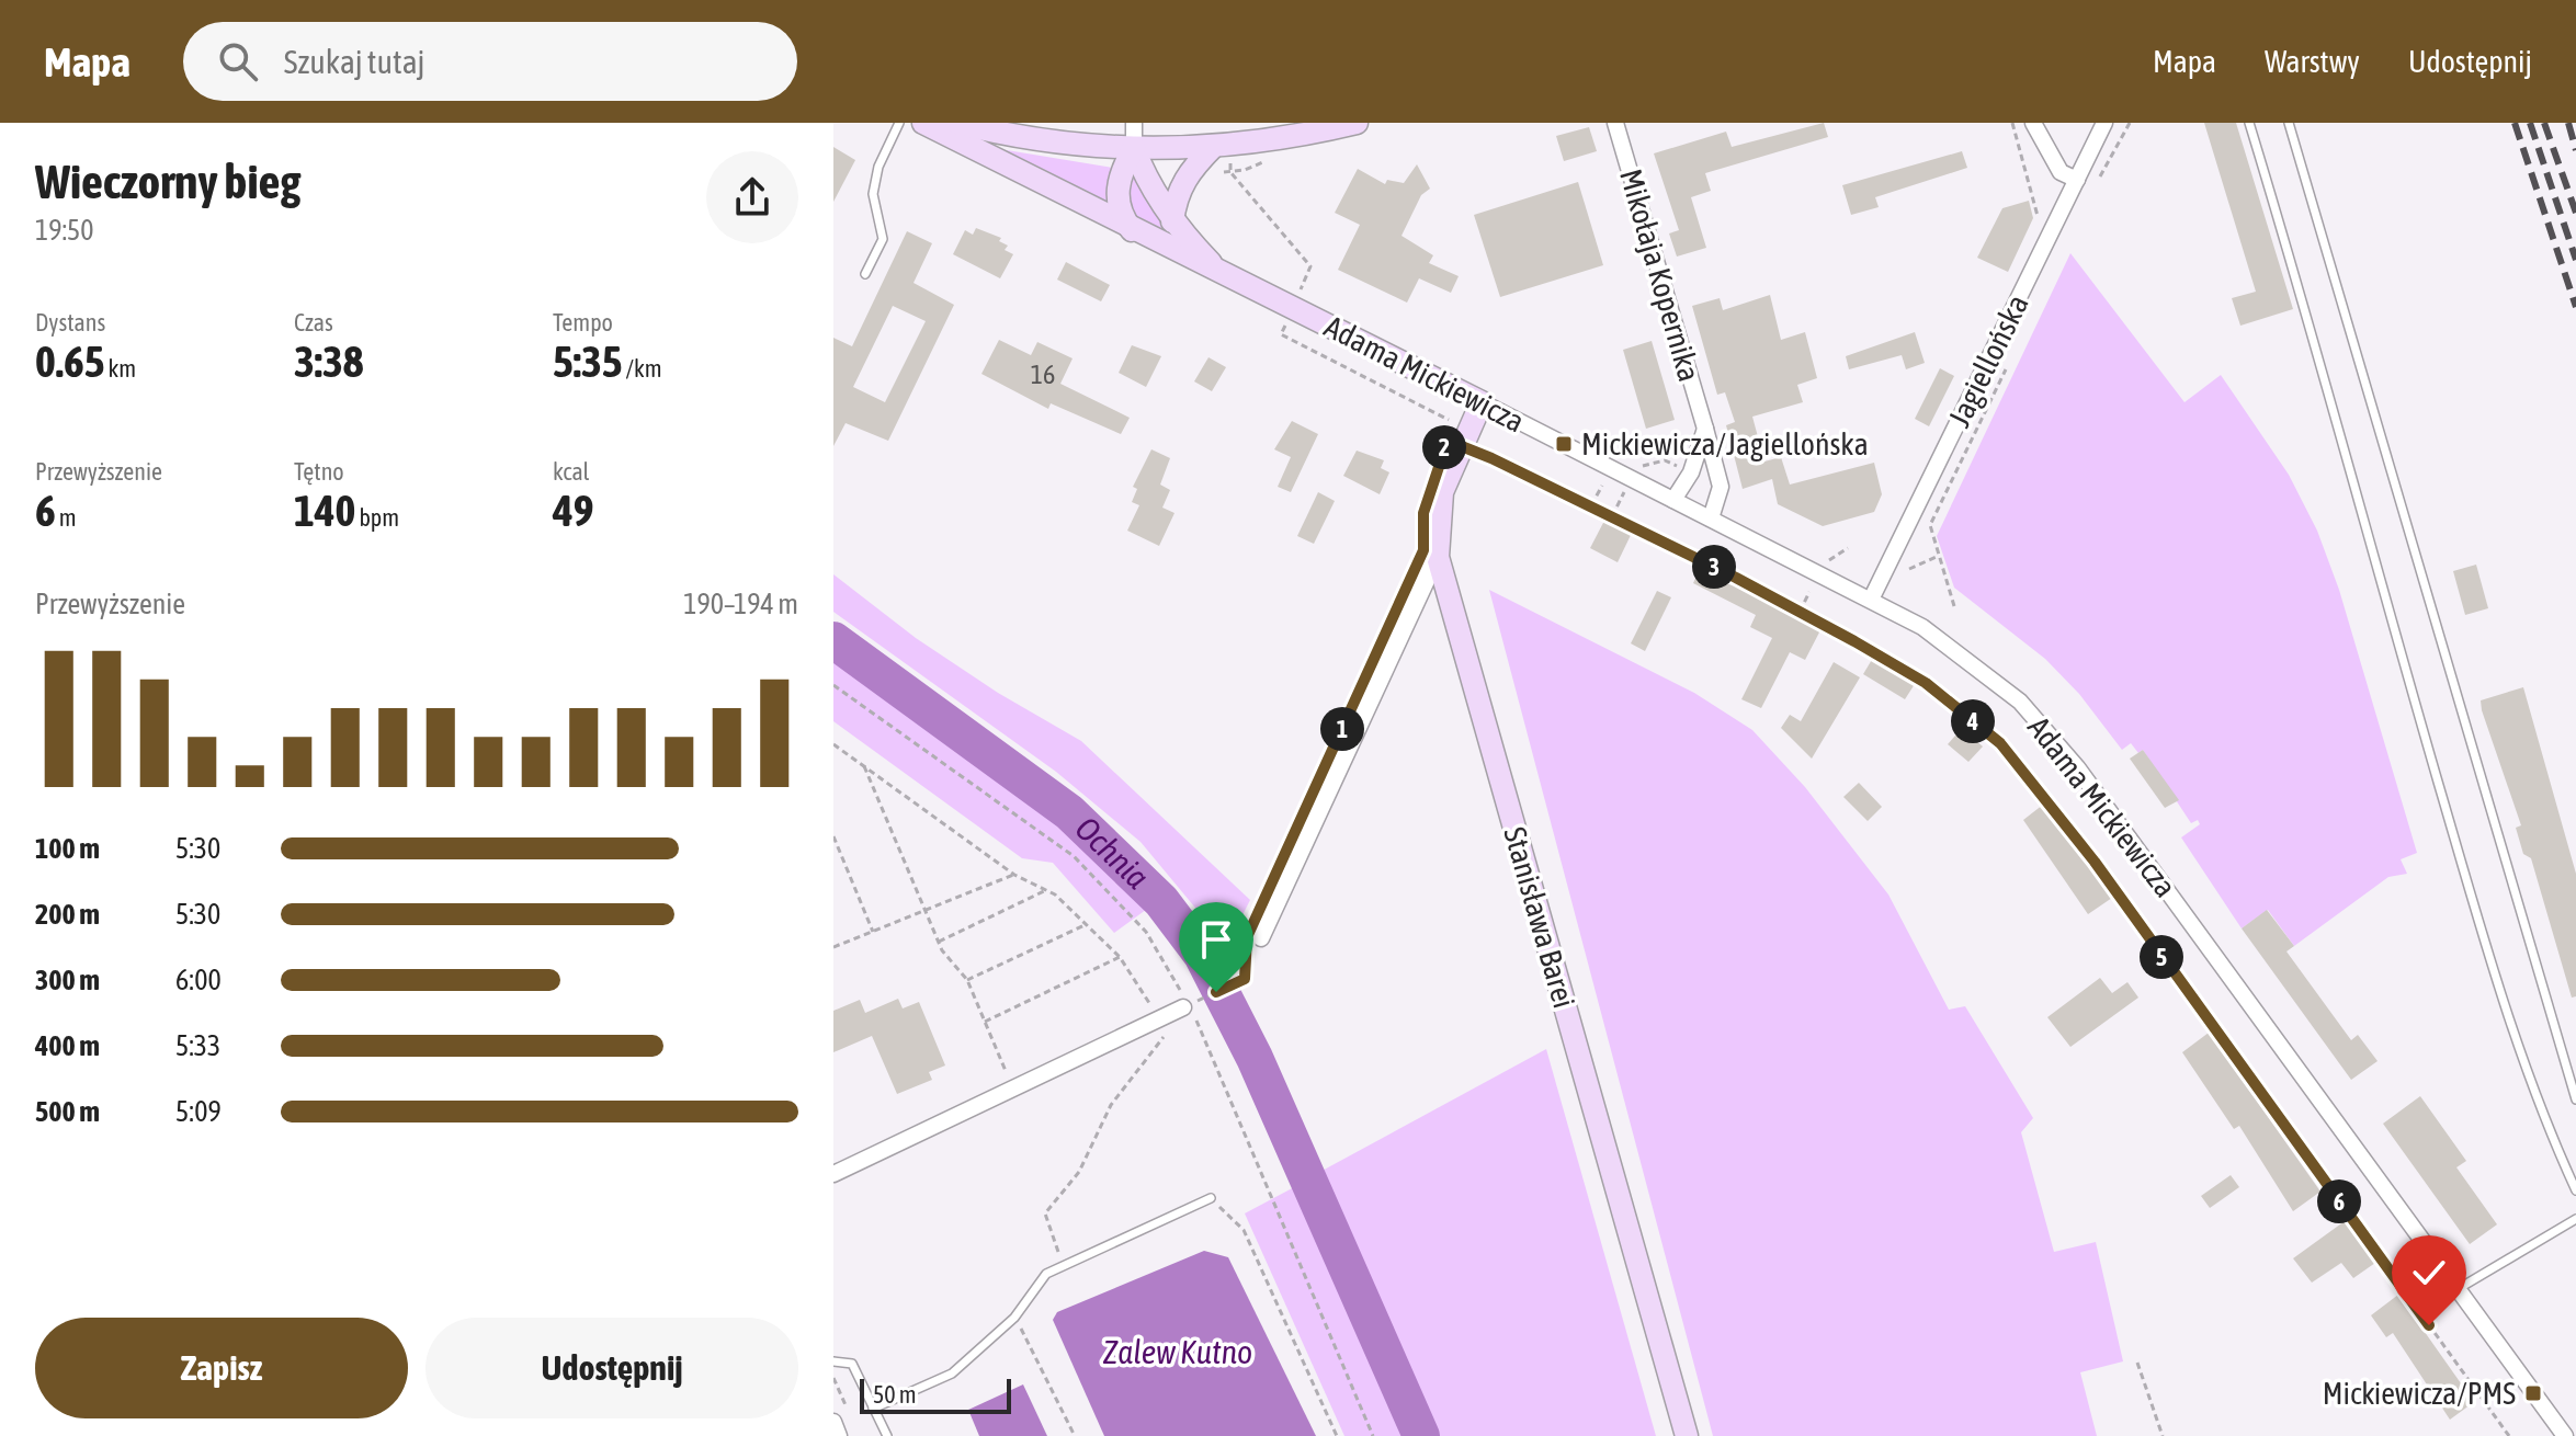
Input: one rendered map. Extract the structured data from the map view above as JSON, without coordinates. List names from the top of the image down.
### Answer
{
  "streets": {
    "street": [
      "Mikołaja Kopernika",
      "Jagiellońska",
      "Adama Mickiewicza",
      "Stanisława Barei"
    ]
  },
  "crossings": [
    ["Mikołaja Kopernika", "Adama Mickiewicza"],
    ["Jagiellońska", "Adama Mickiewicza"],
    ["Adama Mickiewicza", "Stanisława Barei"]
  ],
  "water": ["Ochnia", "Zalew Kutno"],
  "places": {
    "transit": ["Mickiewicza/Jagiellońska", "Mickiewicza/PMS"]
  },
  "house_numbers": ["16"],
  "scale_bar": "50 m",
  "page": {
    "header": "Mapa",
    "search": "Szukaj tutaj",
    "nav": ["Mapa", "Warstwy", "Udostępnij"],
    "heading": ["Wieczorny bieg", "19:50"],
    "stats": [
      ["Dystans", "0.65 km"],
      ["Czas", "3:38"],
      ["Tempo", "5:35 /km"],
      ["Przewyższenie", "6 m"],
      ["Tętno", "140 bpm"],
      ["kcal", "49"]
    ],
    "pins": [
      "2",
      "3",
      "4",
      "1",
      "5",
      "6"
    ],
    "chart": ["Przewyższenie", "190–194 m"],
    "list": [
      {
        "name": "100 m",
        "note": "5:30"
      },
      {
        "name": "200 m",
        "note": "5:30"
      },
      {
        "name": "300 m",
        "note": "6:00"
      },
      {
        "name": "400 m",
        "note": "5:33"
      },
      {
        "name": "500 m",
        "note": "5:09"
      }
    ],
    "buttons": ["Zapisz", "Udostępnij"],
    "scale": "50 m"
  }
}
